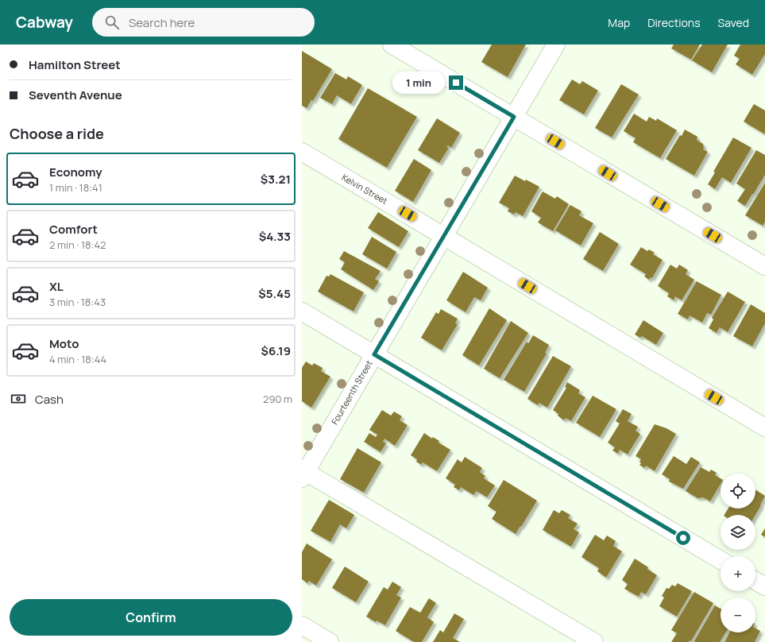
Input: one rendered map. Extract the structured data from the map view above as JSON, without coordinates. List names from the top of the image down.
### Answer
{
  "streets": {
    "street": ["Kelvin Street", "Fourteenth Street"]
  },
  "crossings": [
    ["Kelvin Street", "Fourteenth Street"]
  ],
  "page": {
    "header": "Cabway",
    "search": "Search here",
    "nav": ["Map", "Directions", "Saved"],
    "banner": ["Hamilton Street", "Seventh Avenue"],
    "bubble": "1 min",
    "heading": "Choose a ride",
    "list": [
      {
        "name": "Economy",
        "note": "1 min · 18:41",
        "value": "$3.21"
      },
      {
        "name": "Comfort",
        "note": "2 min · 18:42",
        "value": "$4.33"
      },
      {
        "name": "XL",
        "note": "3 min · 18:43",
        "value": "$5.45"
      },
      {
        "name": "Moto",
        "note": "4 min · 18:44",
        "value": "$6.19"
      }
    ],
    "pay": ["Cash", "290 m"],
    "map_buttons": ["+", "−"],
    "buttons": "Confirm"
  }
}
